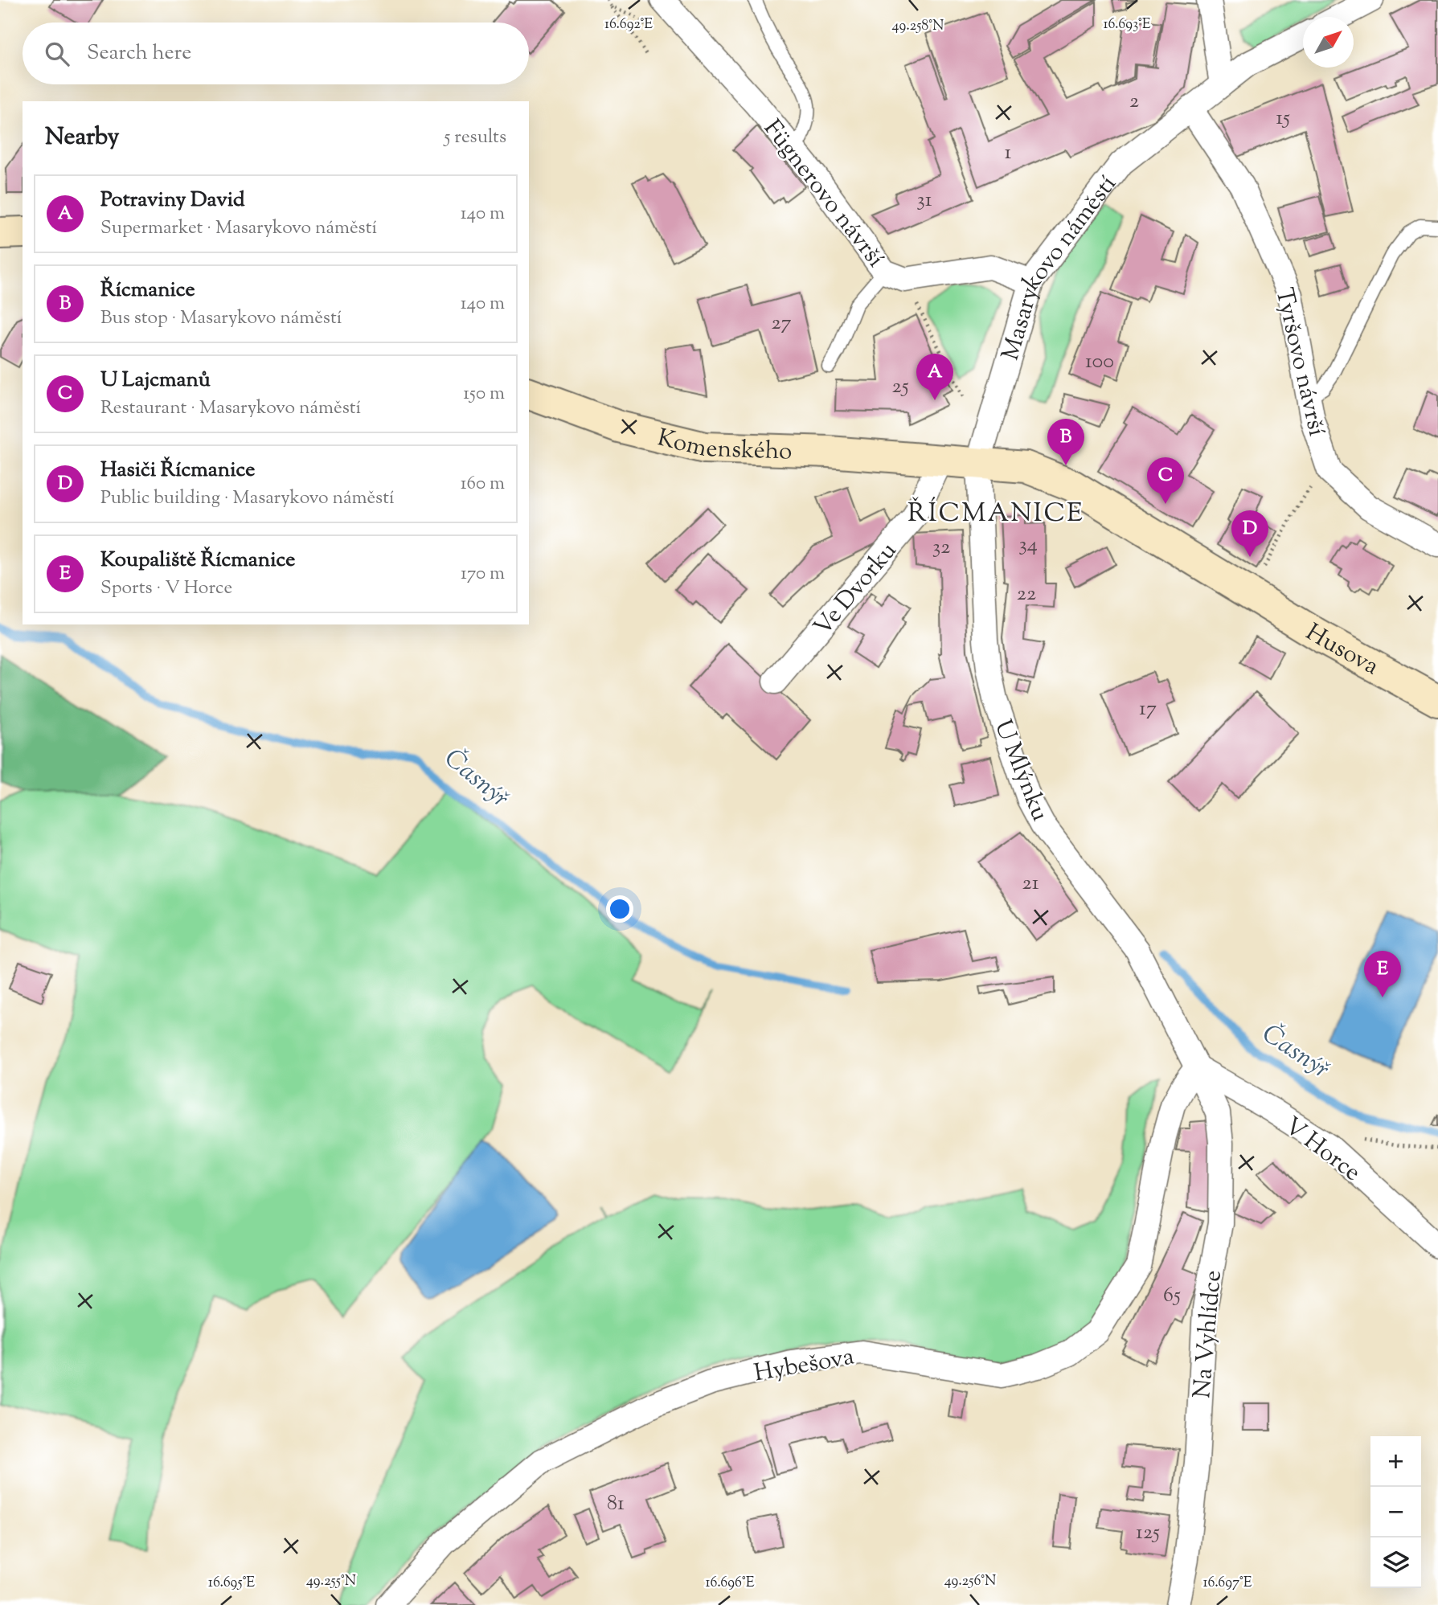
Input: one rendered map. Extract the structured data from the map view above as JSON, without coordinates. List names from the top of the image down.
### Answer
{
  "streets": {
    "main road": ["Komenského", "Husova"],
    "street": [
      "Fügnerovo návrší",
      "Masarykovo náměstí",
      "Tyršovo návrší",
      "Ve Dvorku",
      "U Mlýnku",
      "V Horce",
      "Na Vyhlídce",
      "Hybešova"
    ]
  },
  "crossings": [
    ["Fügnerovo návrší", "Masarykovo náměstí"],
    ["Masarykovo náměstí", "Tyršovo návrší"],
    ["Masarykovo náměstí", "U Mlýnku"],
    ["Komenského", "Ve Dvorku"],
    ["U Mlýnku", "V Horce"],
    ["U Mlýnku", "Na Vyhlídce"],
    ["U Mlýnku", "Hybešova"],
    ["V Horce", "Na Vyhlídce"],
    ["V Horce", "Hybešova"],
    ["Na Vyhlídce", "Hybešova"]
  ],
  "districts": ["ŘÍCMANICE"],
  "water": ["Časnýř"],
  "house_numbers": [
    "2",
    "15",
    "1",
    "31",
    "27",
    "100",
    "25",
    "34",
    "32",
    "22",
    "17",
    "21",
    "65",
    "81",
    "125"
  ],
  "north": "top right",
  "page": {
    "search": "Search here",
    "heading": ["Nearby", "5 results"],
    "list": [
      {
        "mark": "A",
        "name": "Potraviny David",
        "note": "Supermarket · Masarykovo náměstí",
        "value": "140 m"
      },
      {
        "mark": "B",
        "name": "Řícmanice",
        "note": "Bus stop · Masarykovo náměstí",
        "value": "140 m"
      },
      {
        "mark": "C",
        "name": "U Lajcmanů",
        "note": "Restaurant · Masarykovo náměstí",
        "value": "150 m"
      },
      {
        "mark": "D",
        "name": "Hasiči Řícmanice",
        "note": "Public building · Masarykovo náměstí",
        "value": "160 m"
      },
      {
        "mark": "E",
        "name": "Koupaliště Řícmanice",
        "note": "Sports · V Horce",
        "value": "170 m"
      }
    ],
    "pins": [
      "A",
      "B",
      "C",
      "D",
      "E"
    ],
    "map_buttons": ["+", "−"]
  },
  "coordinates": [
    "16.692°E",
    "16.693°E",
    "49.258°N",
    "49.255°N",
    "49.256°N",
    "16.695°E",
    "16.696°E",
    "16.697°E"
  ]
}
